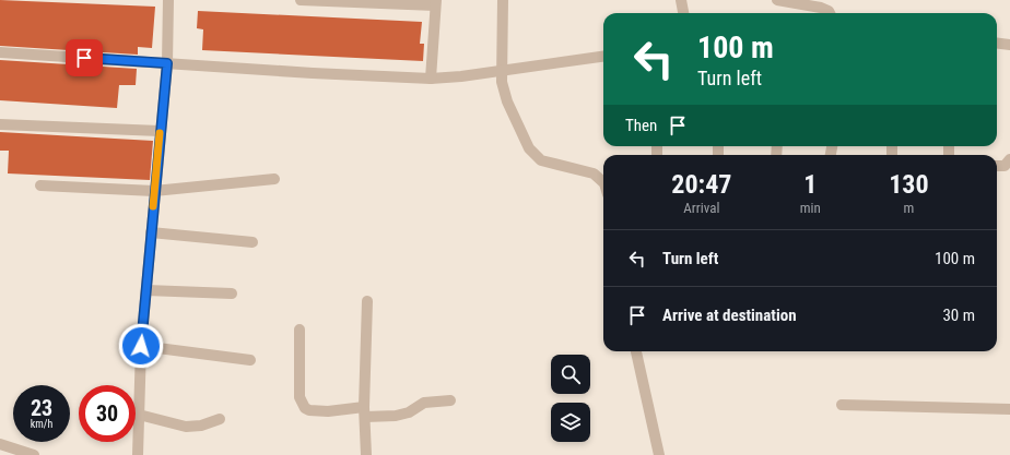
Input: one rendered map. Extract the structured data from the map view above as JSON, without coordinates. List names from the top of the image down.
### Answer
{
  "page": {
    "turn": ["100 m", "Turn left"],
    "then": "Then",
    "eta": [
      "20:47",
      "Arrival",
      "1",
      "min",
      "130",
      "m"
    ],
    "list": [
      {
        "name": "Turn left",
        "value": "100 m"
      },
      {
        "name": "Arrive at destination",
        "value": "30 m"
      }
    ],
    "speed": "23 km/h",
    "limit": "30"
  }
}
